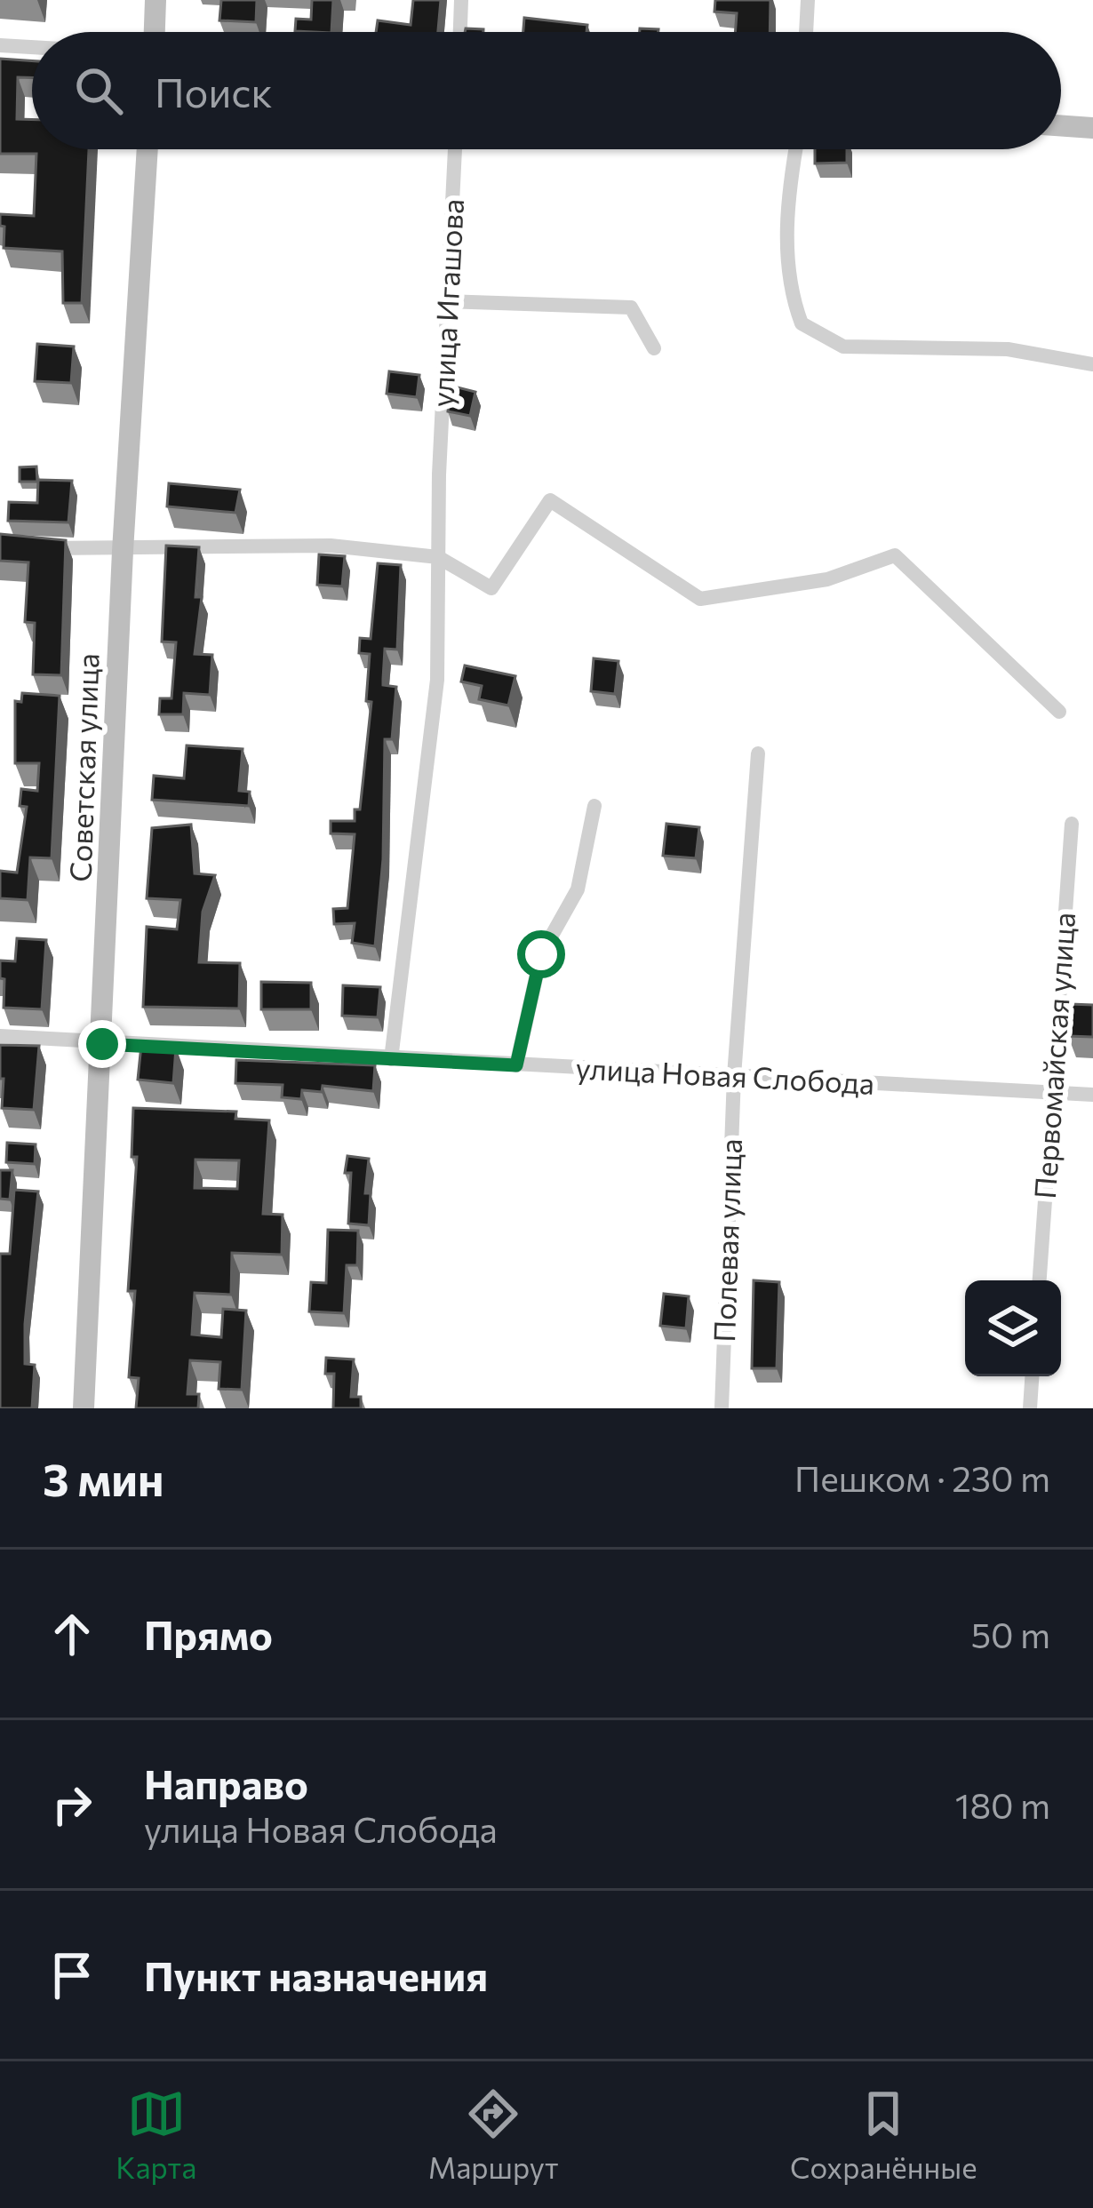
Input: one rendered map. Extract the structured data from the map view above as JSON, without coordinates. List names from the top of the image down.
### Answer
{
  "streets": {
    "main road": ["Советская улица"],
    "street": [
      "улица Игашова",
      "Первомайская улица",
      "улица Новая Слобода",
      "Полевая улица"
    ]
  },
  "crossings": [
    ["улица Игашова", "улица Новая Слобода"],
    ["Советская улица", "улица Новая Слобода"],
    ["Первомайская улица", "улица Новая Слобода"],
    ["улица Новая Слобода", "Полевая улица"]
  ],
  "page": {
    "search": "Поиск",
    "heading": ["3 мин", "Пешком · 230 m"],
    "list": [
      ["Прямо", "50 m"],
      ["Направо", "улица Новая Слобода", "180 m"],
      "Пункт назначения"
    ],
    "nav": ["Карта", "Маршрут", "Сохранённые"]
  }
}
